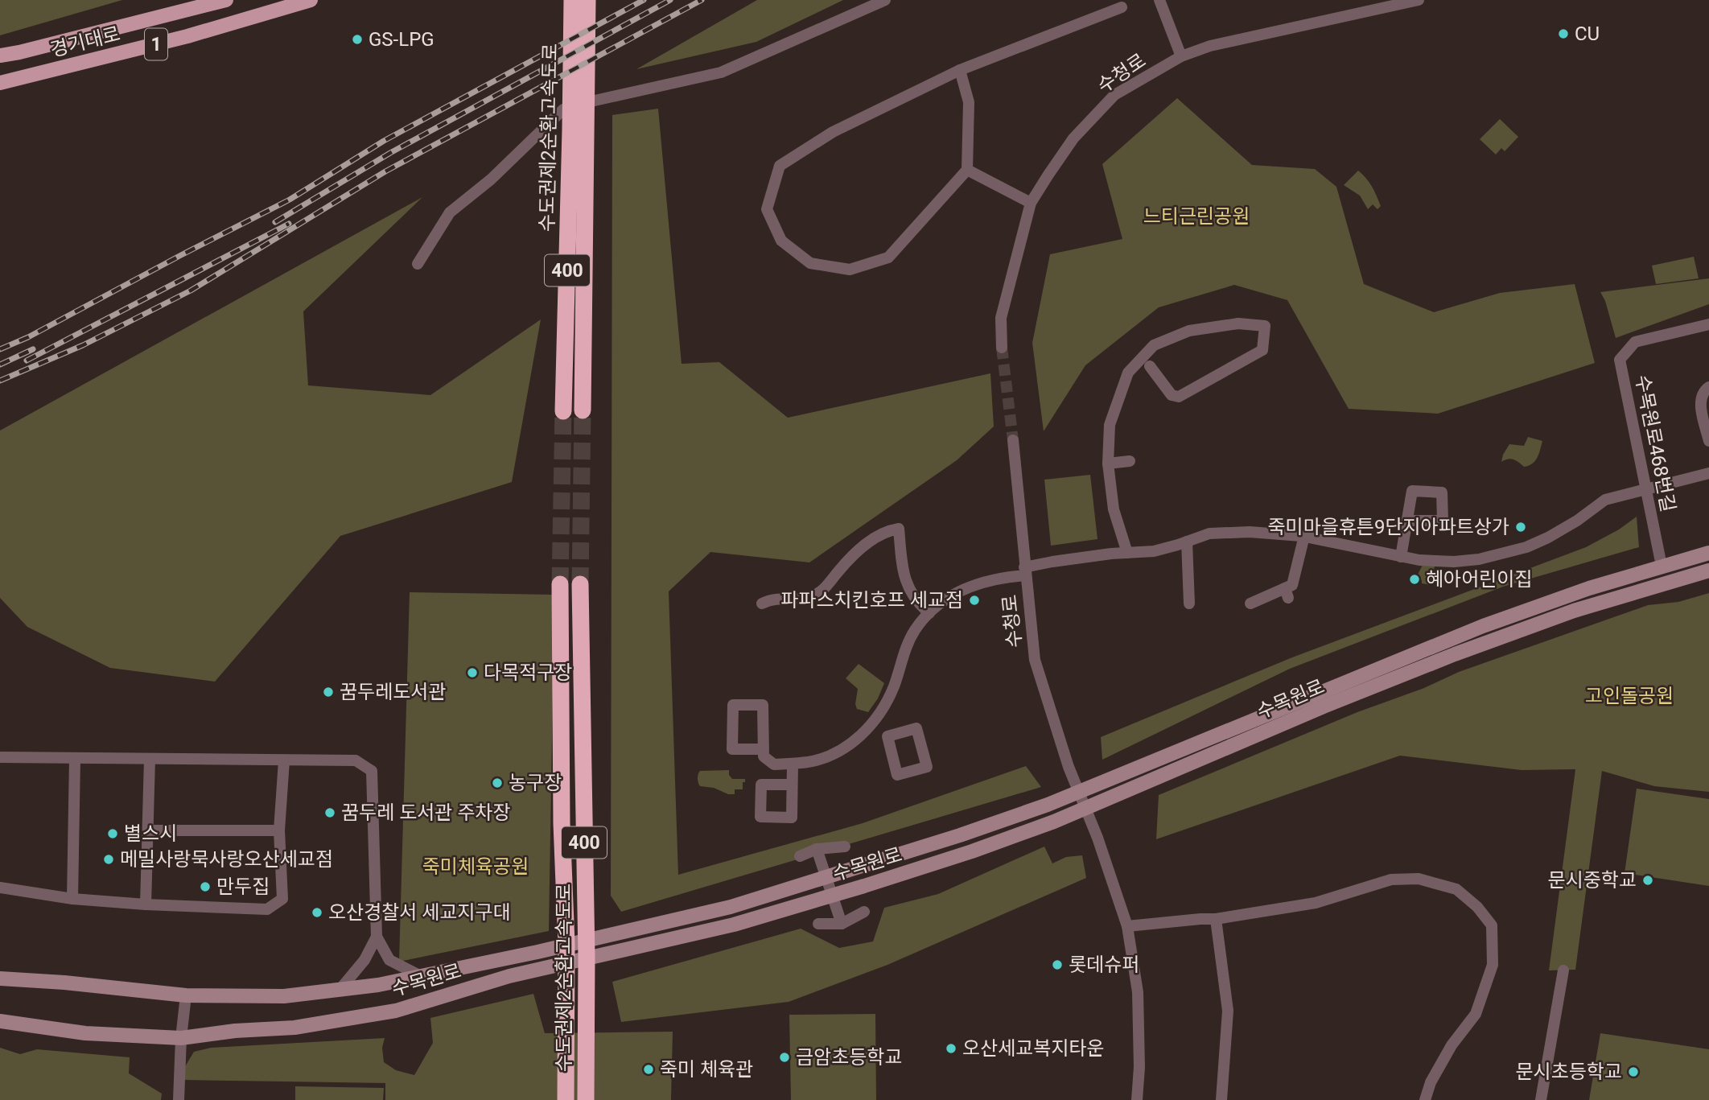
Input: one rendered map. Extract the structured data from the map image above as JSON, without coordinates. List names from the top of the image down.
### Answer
{
  "streets": {
    "highway": ["수도권제2순환고속도로", "400"],
    "main road": ["경기대로", "1"],
    "street": ["수청로", "수목원로468번길", "수목원로"]
  },
  "crossings": [
    ["수청로", "수목원로"],
    ["수목원로468번길", "수목원로"]
  ],
  "parks": ["느티근린공원", "고인돌공원", "죽미체육공원"],
  "places": [
    "CU",
    "GS-LPG",
    "죽미마을휴튼9단지아파트상가",
    "혜아어린이집",
    "파파스치킨호프 세교점",
    "다목적구장",
    "꿈두레도서관",
    "농구장",
    "꿈두레 도서관 주차장",
    "별스시",
    "메밀사랑묵사랑오산세교점",
    "문시중학교",
    "만두집",
    "오산경찰서 세교지구대",
    "롯데슈퍼",
    "오산세교복지타운",
    "금암초등학교",
    "죽미 체육관",
    "문시초등학교"
  ]
}
